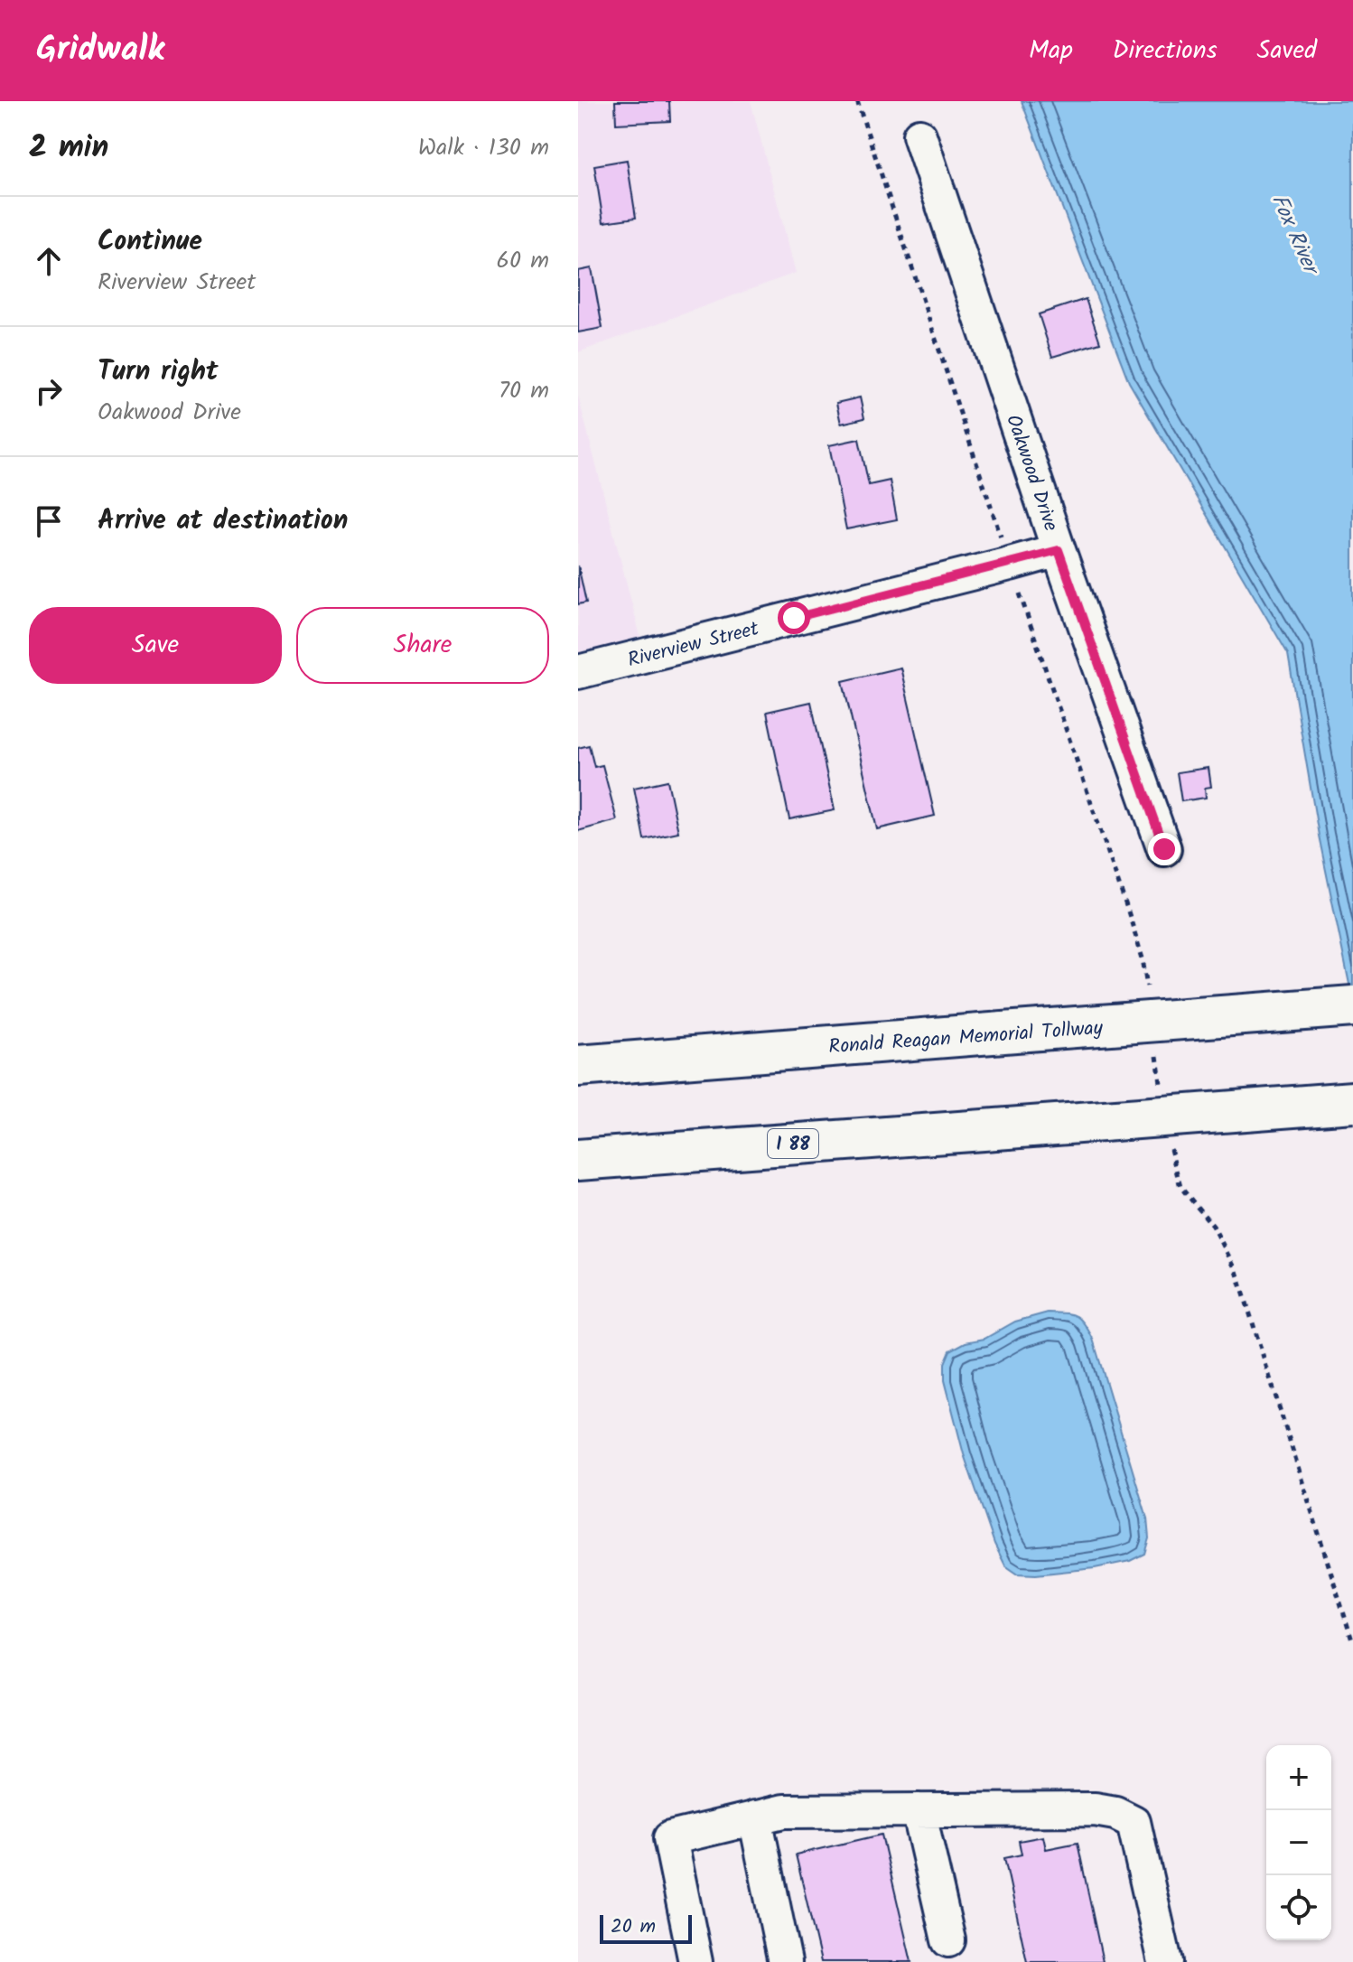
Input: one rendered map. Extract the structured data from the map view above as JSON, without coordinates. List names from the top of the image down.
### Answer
{
  "streets": {
    "highway": ["Ronald Reagan Memorial Tollway", "I 88"],
    "street": ["Oakwood Drive", "Riverview Street"]
  },
  "crossings": [
    ["Oakwood Drive", "Riverview Street"]
  ],
  "water": ["Fox River"],
  "scale_bar": "20 m",
  "page": {
    "header": "Gridwalk",
    "nav": ["Map", "Directions", "Saved"],
    "heading": ["2 min", "Walk · 130 m"],
    "list": [
      ["Continue", "Riverview Street", "60 m"],
      ["Turn right", "Oakwood Drive", "70 m"],
      "Arrive at destination"
    ],
    "buttons": ["Save", "Share"],
    "map_buttons": ["+", "−"],
    "scale": "20 m"
  }
}
